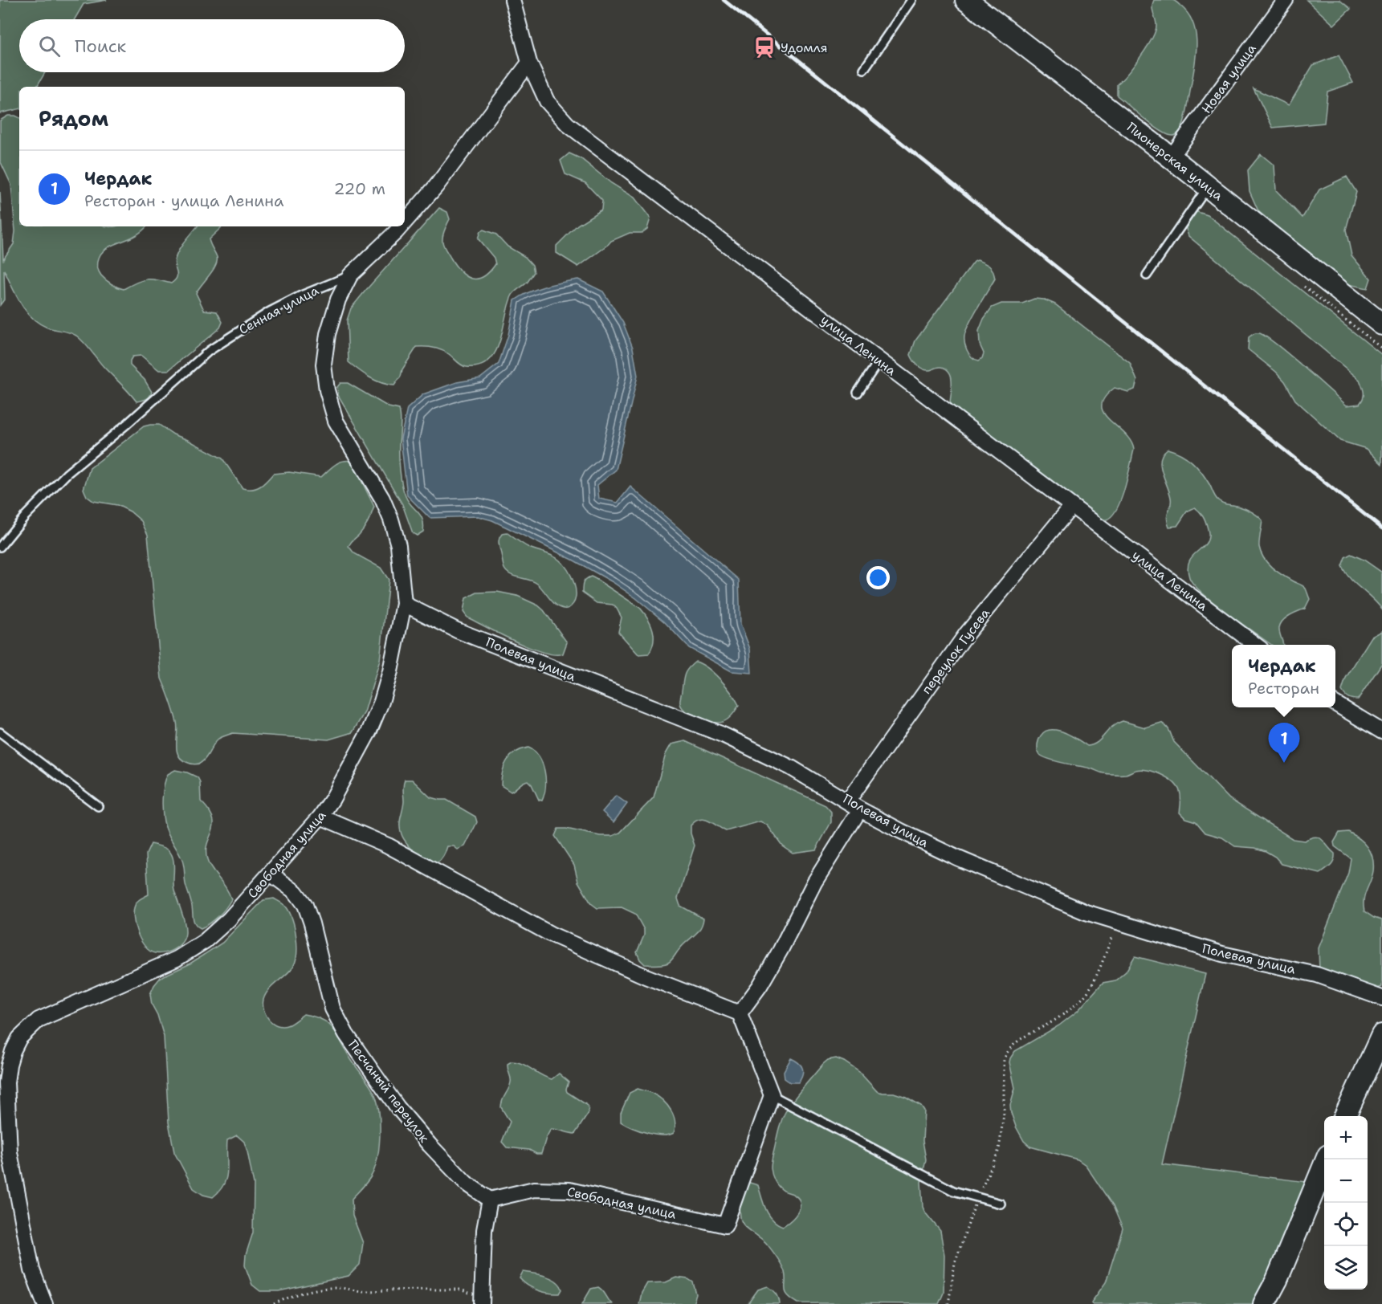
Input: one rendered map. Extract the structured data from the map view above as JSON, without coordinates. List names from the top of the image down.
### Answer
{
  "streets": {
    "street": [
      "Новая улица",
      "Пионерская улица",
      "Сенная улица",
      "улица Ленина",
      "переулок Гусева",
      "Полевая улица",
      "Свободная улица",
      "Песчаный переулок"
    ]
  },
  "crossings": [
    ["Новая улица", "Пионерская улица"],
    ["Сенная улица", "улица Ленина"],
    ["Сенная улица", "Свободная улица"],
    ["улица Ленина", "переулок Гусева"],
    ["переулок Гусева", "Полевая улица"],
    ["Полевая улица", "Свободная улица"],
    ["Свободная улица", "Песчаный переулок"]
  ],
  "places": {
    "station": ["Удомля"]
  },
  "page": {
    "search": "Поиск",
    "heading": "Рядом",
    "list": [
      {
        "mark": "1",
        "name": "Чердак",
        "note": "Ресторан · улица Ленина",
        "value": "220 m"
      }
    ],
    "popup": ["Чердак", "Ресторан"],
    "pins": "1",
    "map_buttons": ["+", "−"]
  }
}
